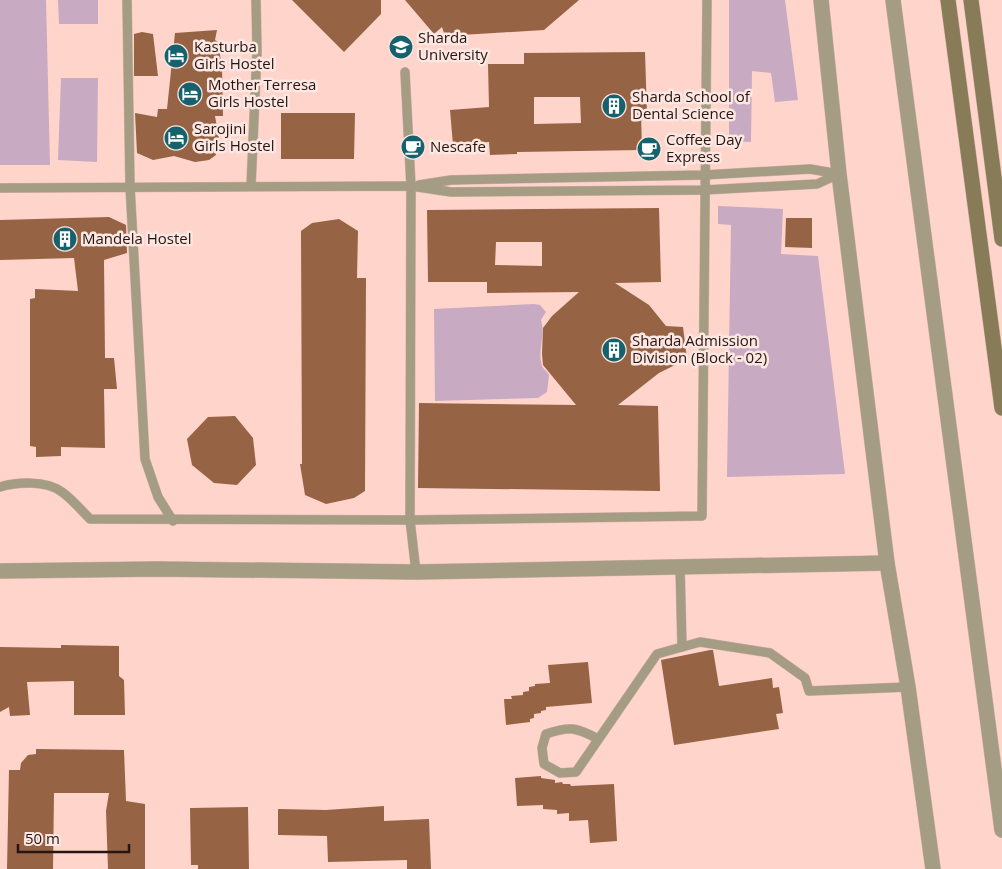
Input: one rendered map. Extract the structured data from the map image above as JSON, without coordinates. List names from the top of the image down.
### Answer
{
  "places": {
    "school or university": ["Sharda University"],
    "hotel": ["Kasturba Girls Hostel", "Mother Terresa Girls Hostel", "Sarojini Girls Hostel"],
    "building": ["Sharda School of Dental Science", "Mandela Hostel", "Sharda Admission Division (Block - 02)"],
    "cafe": ["Nescafe", "Coffee Day Express"]
  },
  "scale_bar": "50 m"
}
